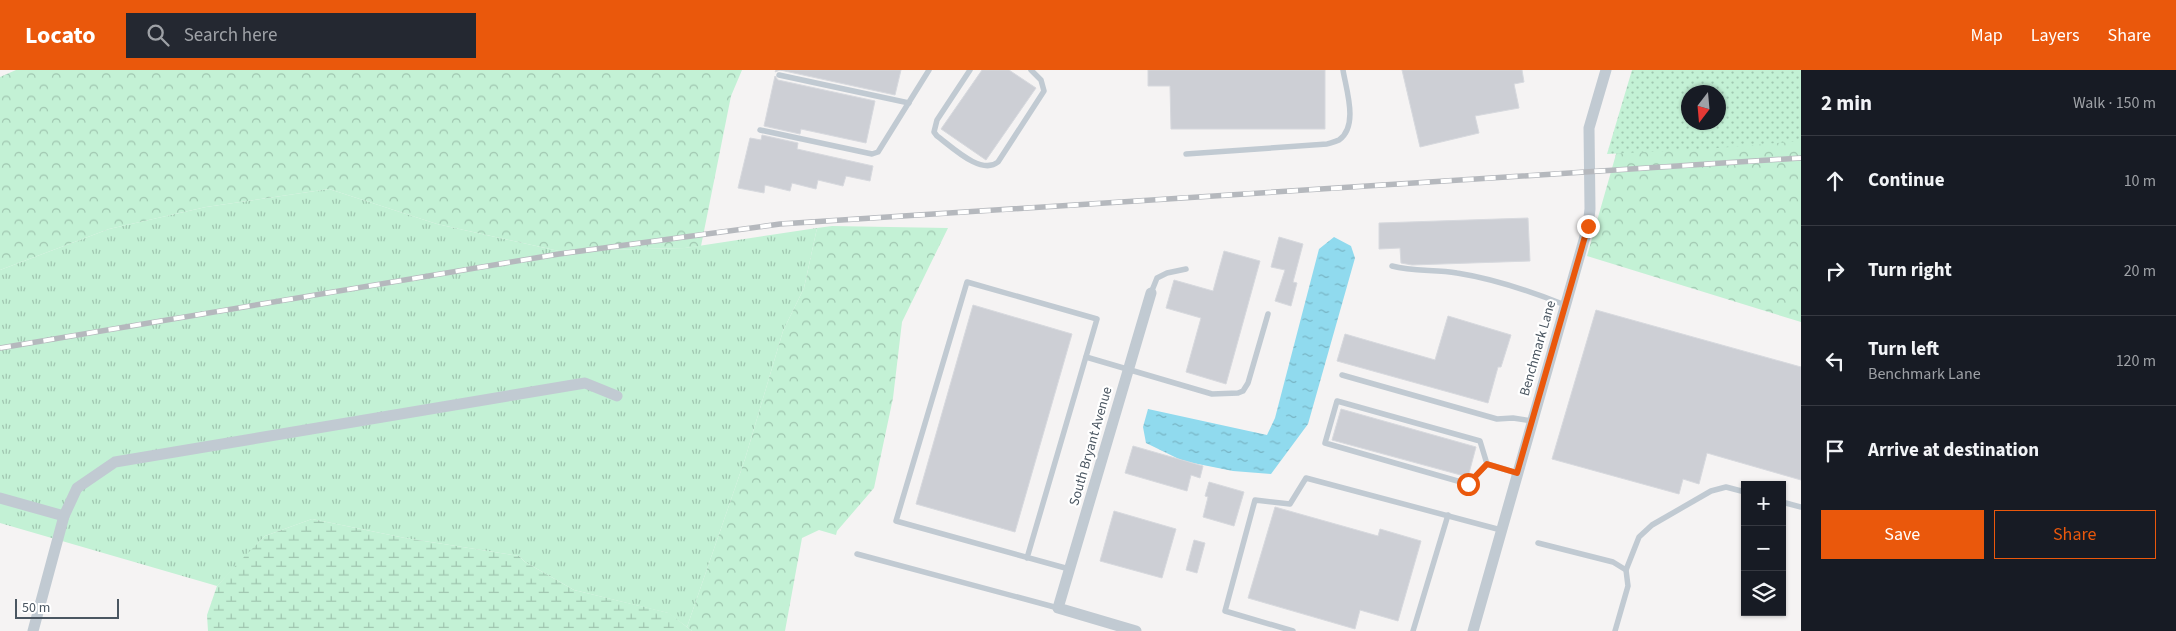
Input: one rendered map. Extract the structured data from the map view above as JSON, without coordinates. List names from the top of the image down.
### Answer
{
  "streets": {
    "street": ["Benchmark Lane", "South Bryant Avenue"]
  },
  "scale_bar": "50 m",
  "north": "bottom",
  "page": {
    "header": "Locato",
    "search": "Search here",
    "nav": ["Map", "Layers", "Share"],
    "heading": ["2 min", "Walk · 150 m"],
    "list": [
      ["Continue", "10 m"],
      ["Turn right", "20 m"],
      ["Turn left", "Benchmark Lane", "120 m"],
      "Arrive at destination"
    ],
    "map_buttons": ["+", "−"],
    "buttons": ["Save", "Share"],
    "scale": "50 m"
  }
}
